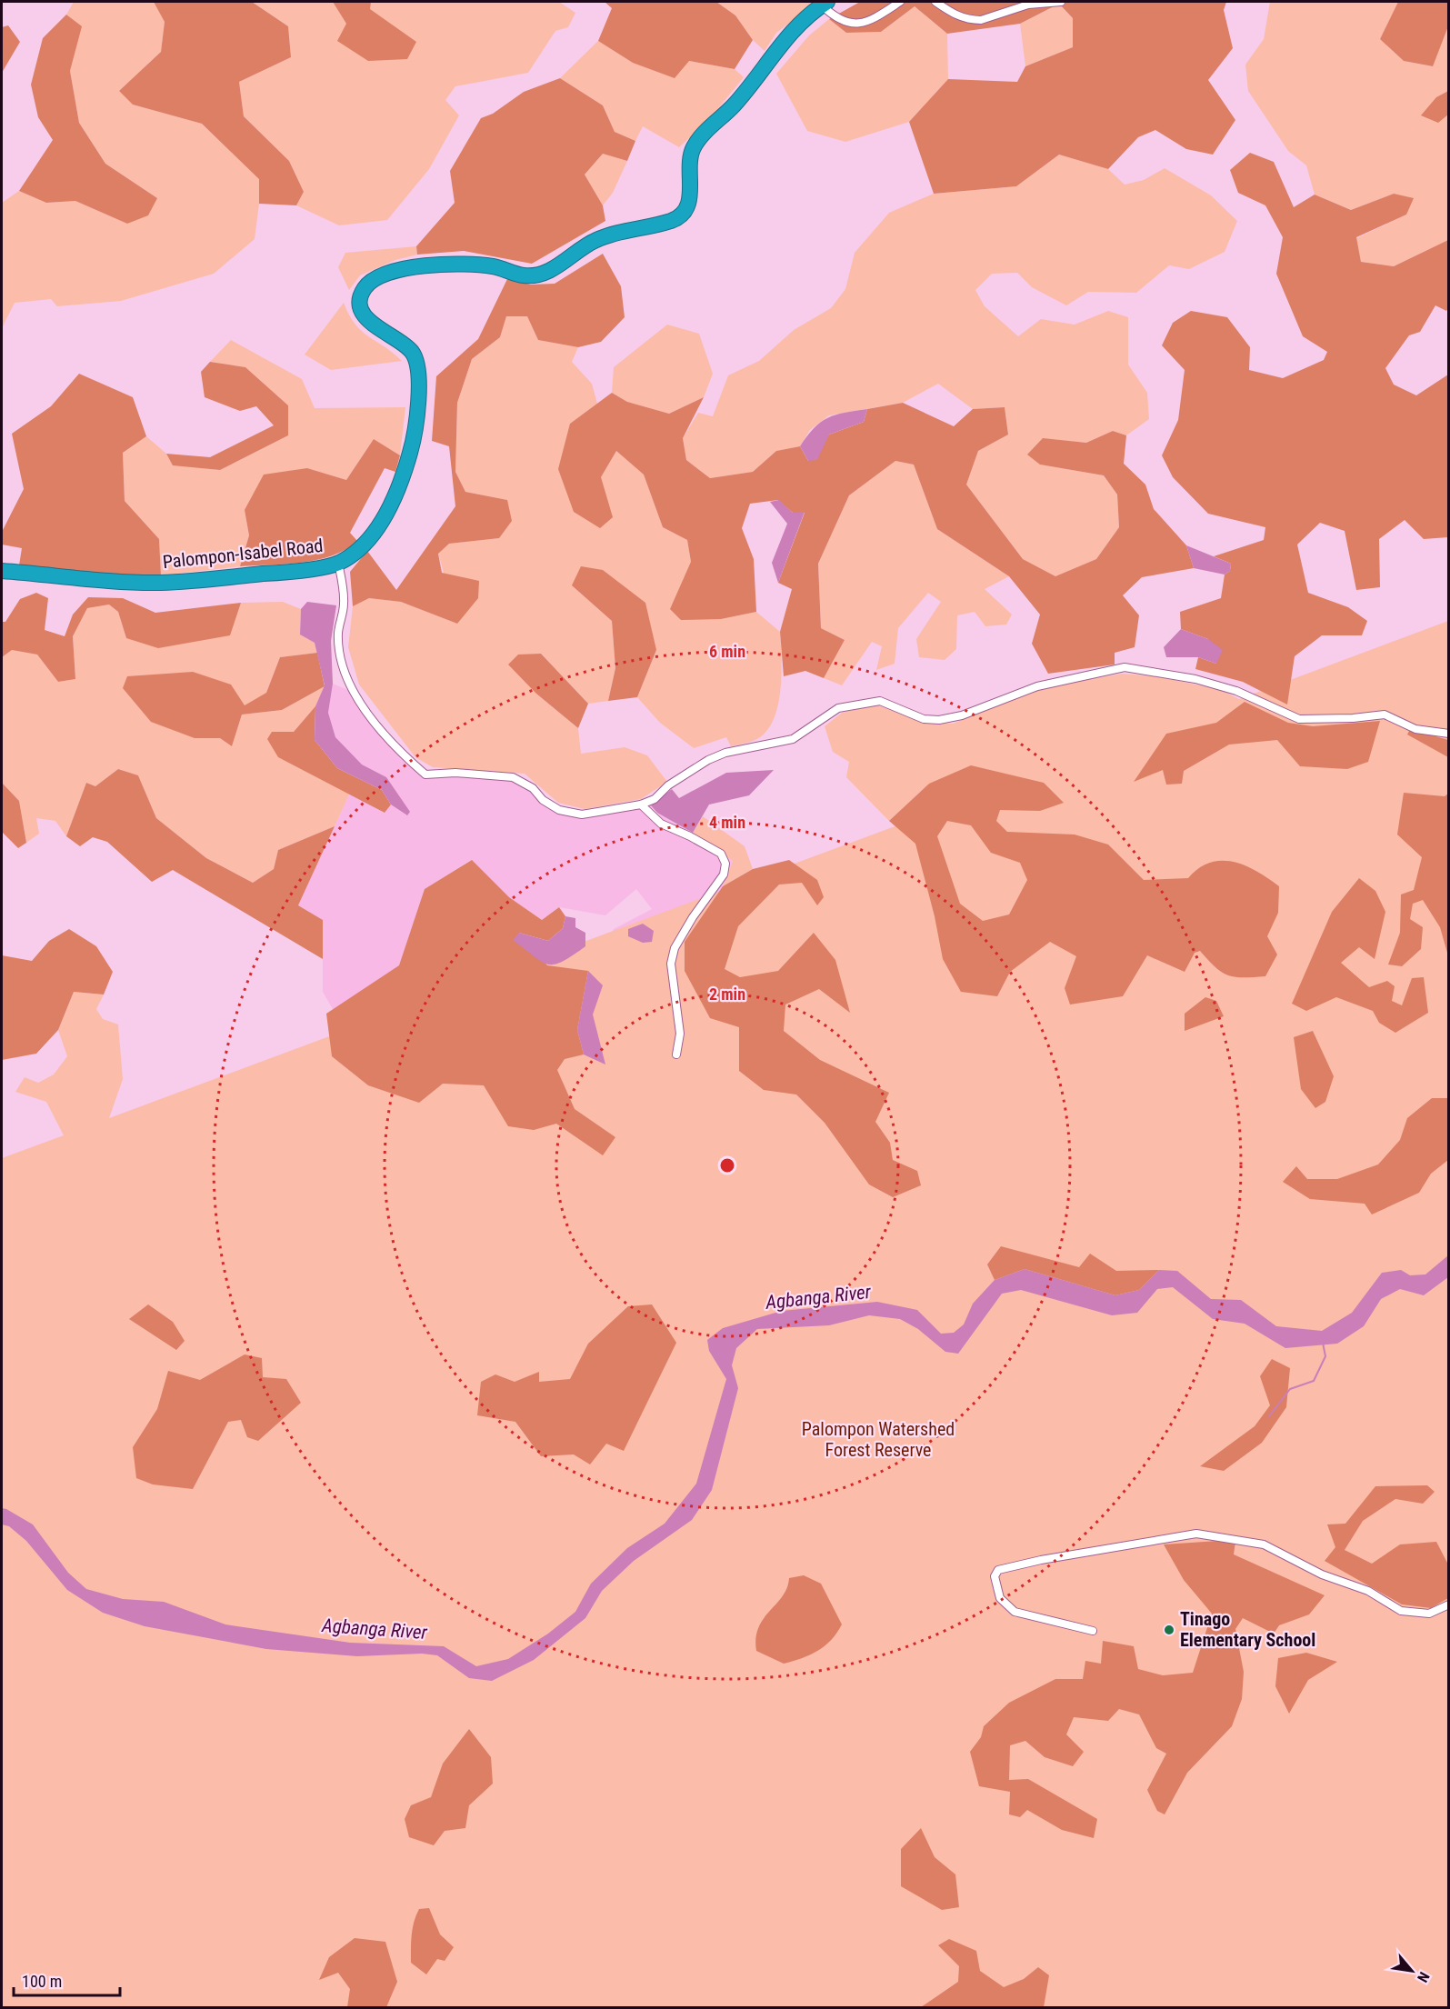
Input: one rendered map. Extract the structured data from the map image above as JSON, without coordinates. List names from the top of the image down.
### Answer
{
  "streets": {
    "highway": ["Palompon-Isabel Road"]
  },
  "water": ["Agbanga River"],
  "parks": ["Palompon Watershed Forest Reserve"],
  "places": ["Tinago Elementary School"],
  "scale_bar": "100 m",
  "north": "bottom right",
  "rings": ["6 min", "4 min", "2 min"]
}
